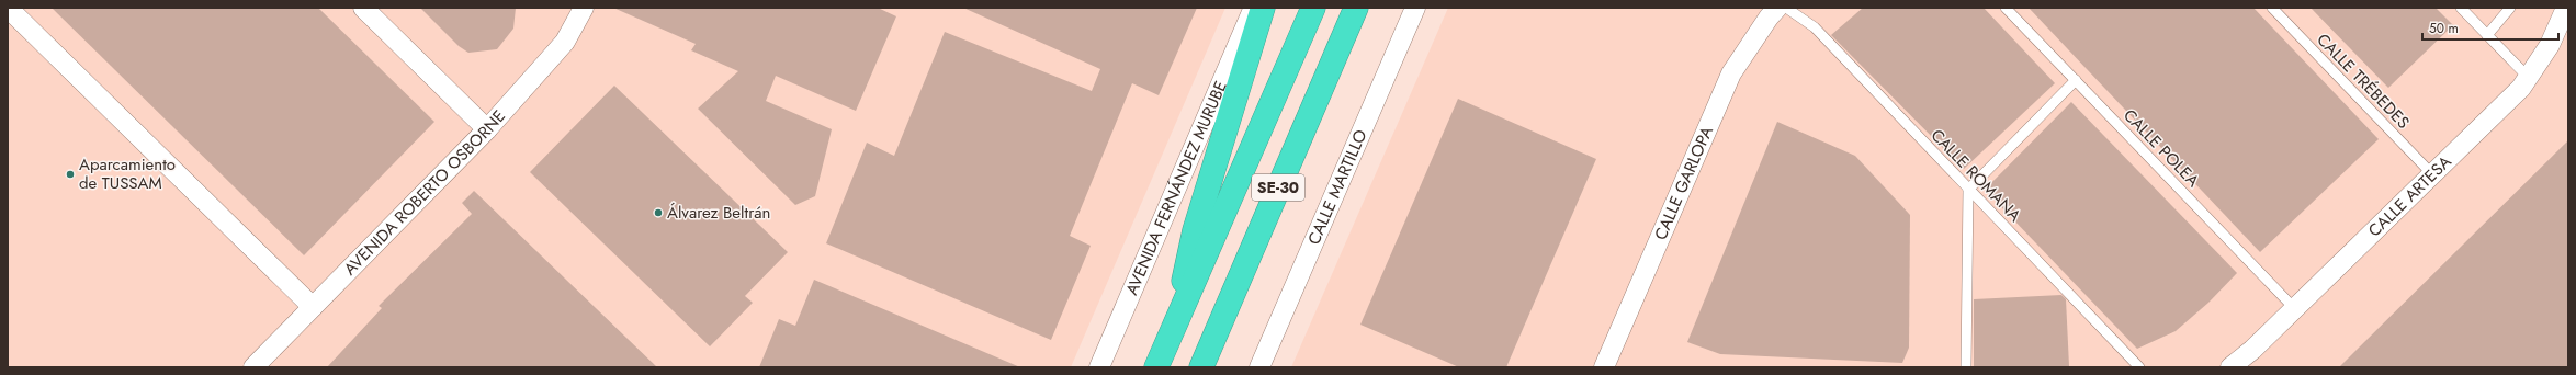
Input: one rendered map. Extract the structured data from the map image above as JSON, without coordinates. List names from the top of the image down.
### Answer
{
  "streets": {
    "highway": ["SE-30"],
    "street": [
      "CALLE GARLOPA",
      "AVENIDA FERNÁNDEZ MURUBE",
      "CALLE MARTILLO",
      "AVENIDA ROBERTO OSBORNE",
      "CALLE ARTESA"
    ],
    "lane": ["CALLE TRÉBEDES", "CALLE POLEA", "CALLE ROMANA"]
  },
  "crossings": [
    ["CALLE TRÉBEDES", "CALLE ARTESA"],
    ["CALLE POLEA", "CALLE ARTESA"]
  ],
  "places": ["Aparcamiento de TUSSAM", "Álvarez Beltrán"],
  "scale_bar": "50 m"
}
